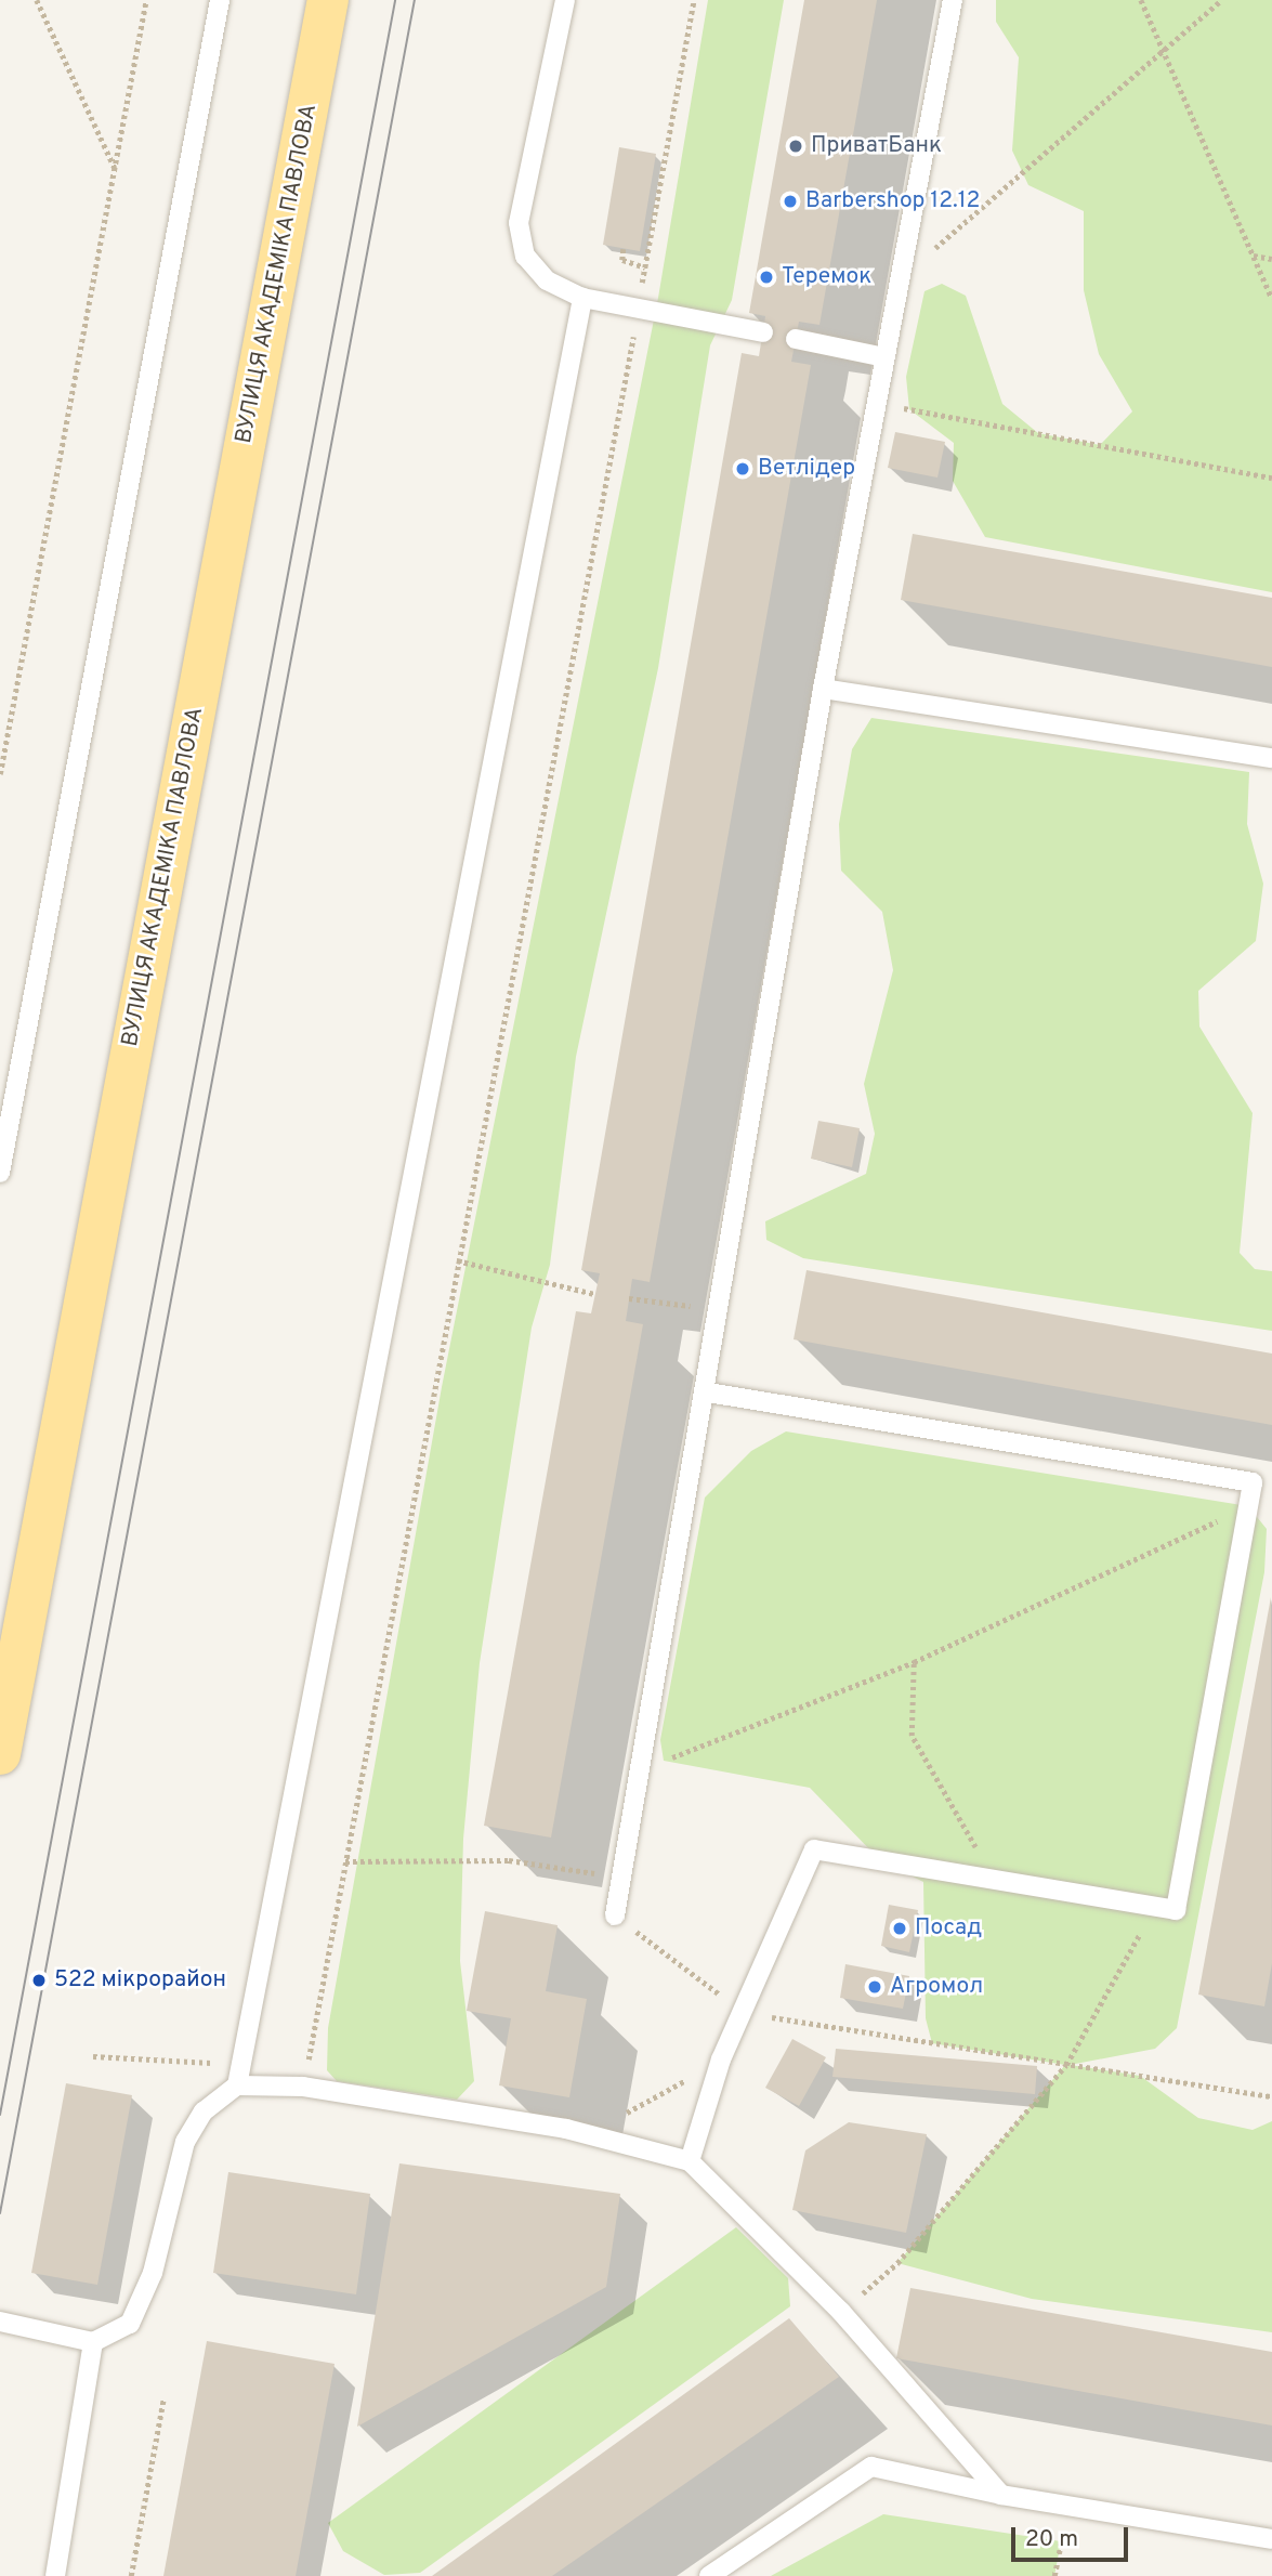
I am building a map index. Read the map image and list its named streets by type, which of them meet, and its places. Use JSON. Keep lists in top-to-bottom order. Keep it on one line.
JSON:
{"streets":{"main road":["ВУЛИЦЯ АКАДЕМІКА ПАВЛОВА"]},"places":["ПриватБанк","Barbershop 12.12","Теремок","Ветлідер","Посад","522 мікрорайон","Агромол"],"scale_bar":"20 m"}
